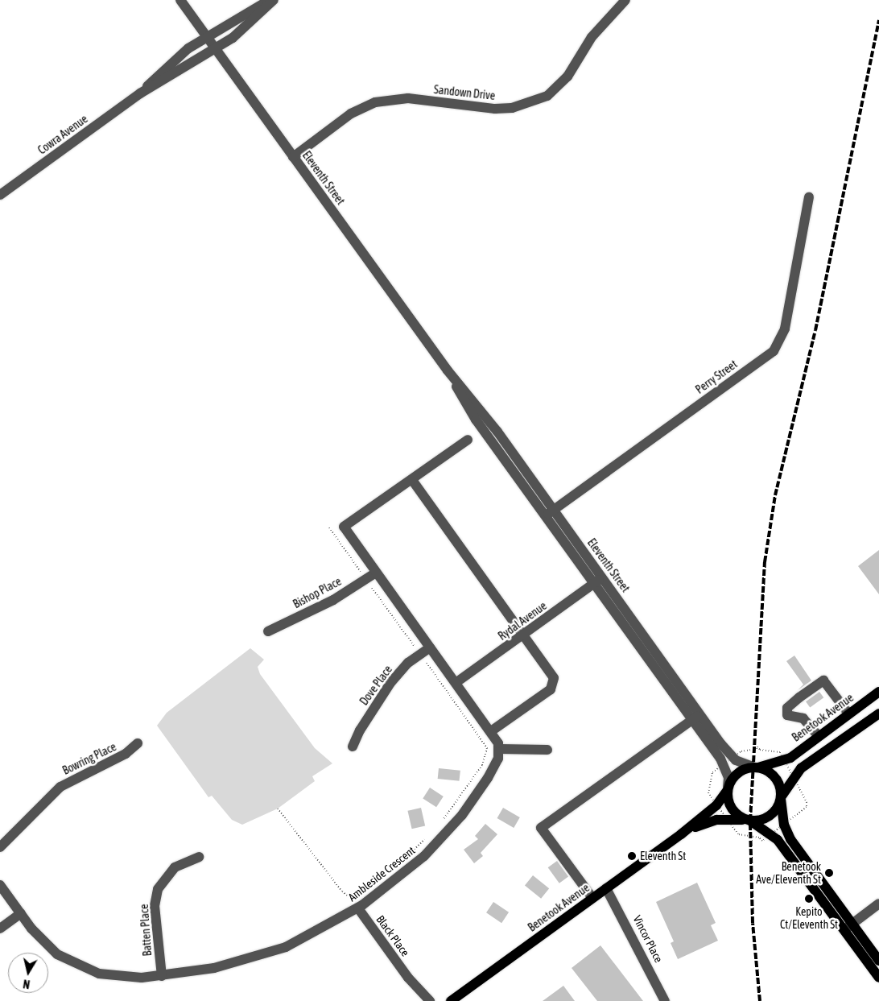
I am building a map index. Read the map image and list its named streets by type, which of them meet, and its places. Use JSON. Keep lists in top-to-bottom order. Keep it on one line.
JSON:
{"streets":{"main road":["Benetook Avenue"],"street":["Sandown Drive","Cowra Avenue","Eleventh Street","Perry Street","Bishop Place","Rydal Avenue","Dove Place","Bowring Place","Ambleside Crescent","Batten Place","Black Place","Vincor Place"]},"crossings":[["Sandown Drive","Eleventh Street"],["Cowra Avenue","Eleventh Street"],["Eleventh Street","Perry Street"],["Eleventh Street","Rydal Avenue"],["Eleventh Street","Benetook Avenue"],["Benetook Avenue","Vincor Place"],["Ambleside Crescent","Batten Place"],["Ambleside Crescent","Black Place"]],"places":["Eleventh St","Benetook Ave/Eleventh St","Kepito Ct/Eleventh St"],"north":"bottom"}
